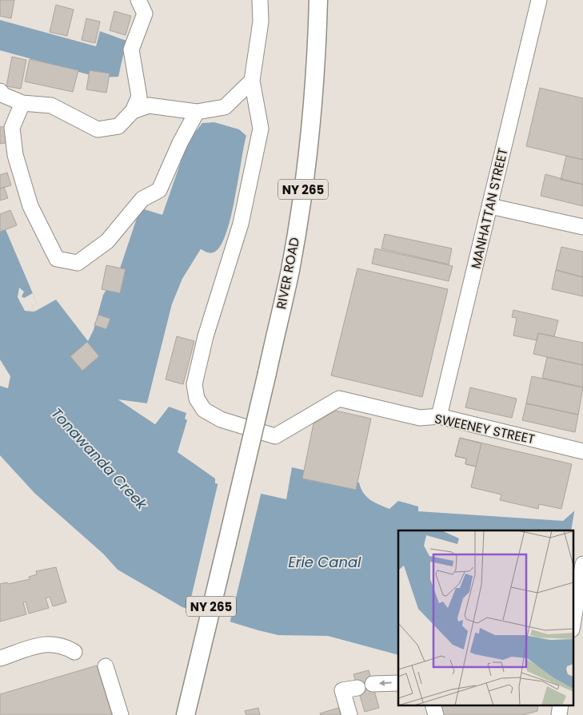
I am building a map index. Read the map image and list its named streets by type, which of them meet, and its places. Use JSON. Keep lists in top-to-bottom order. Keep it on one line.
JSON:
{"streets":{"main road":["NY 265","RIVER ROAD"],"street":["MANHATTAN STREET","SWEENEY STREET"]},"crossings":[["MANHATTAN STREET","SWEENEY STREET"]],"water":["Tonawanda Creek","Erie Canal"]}
